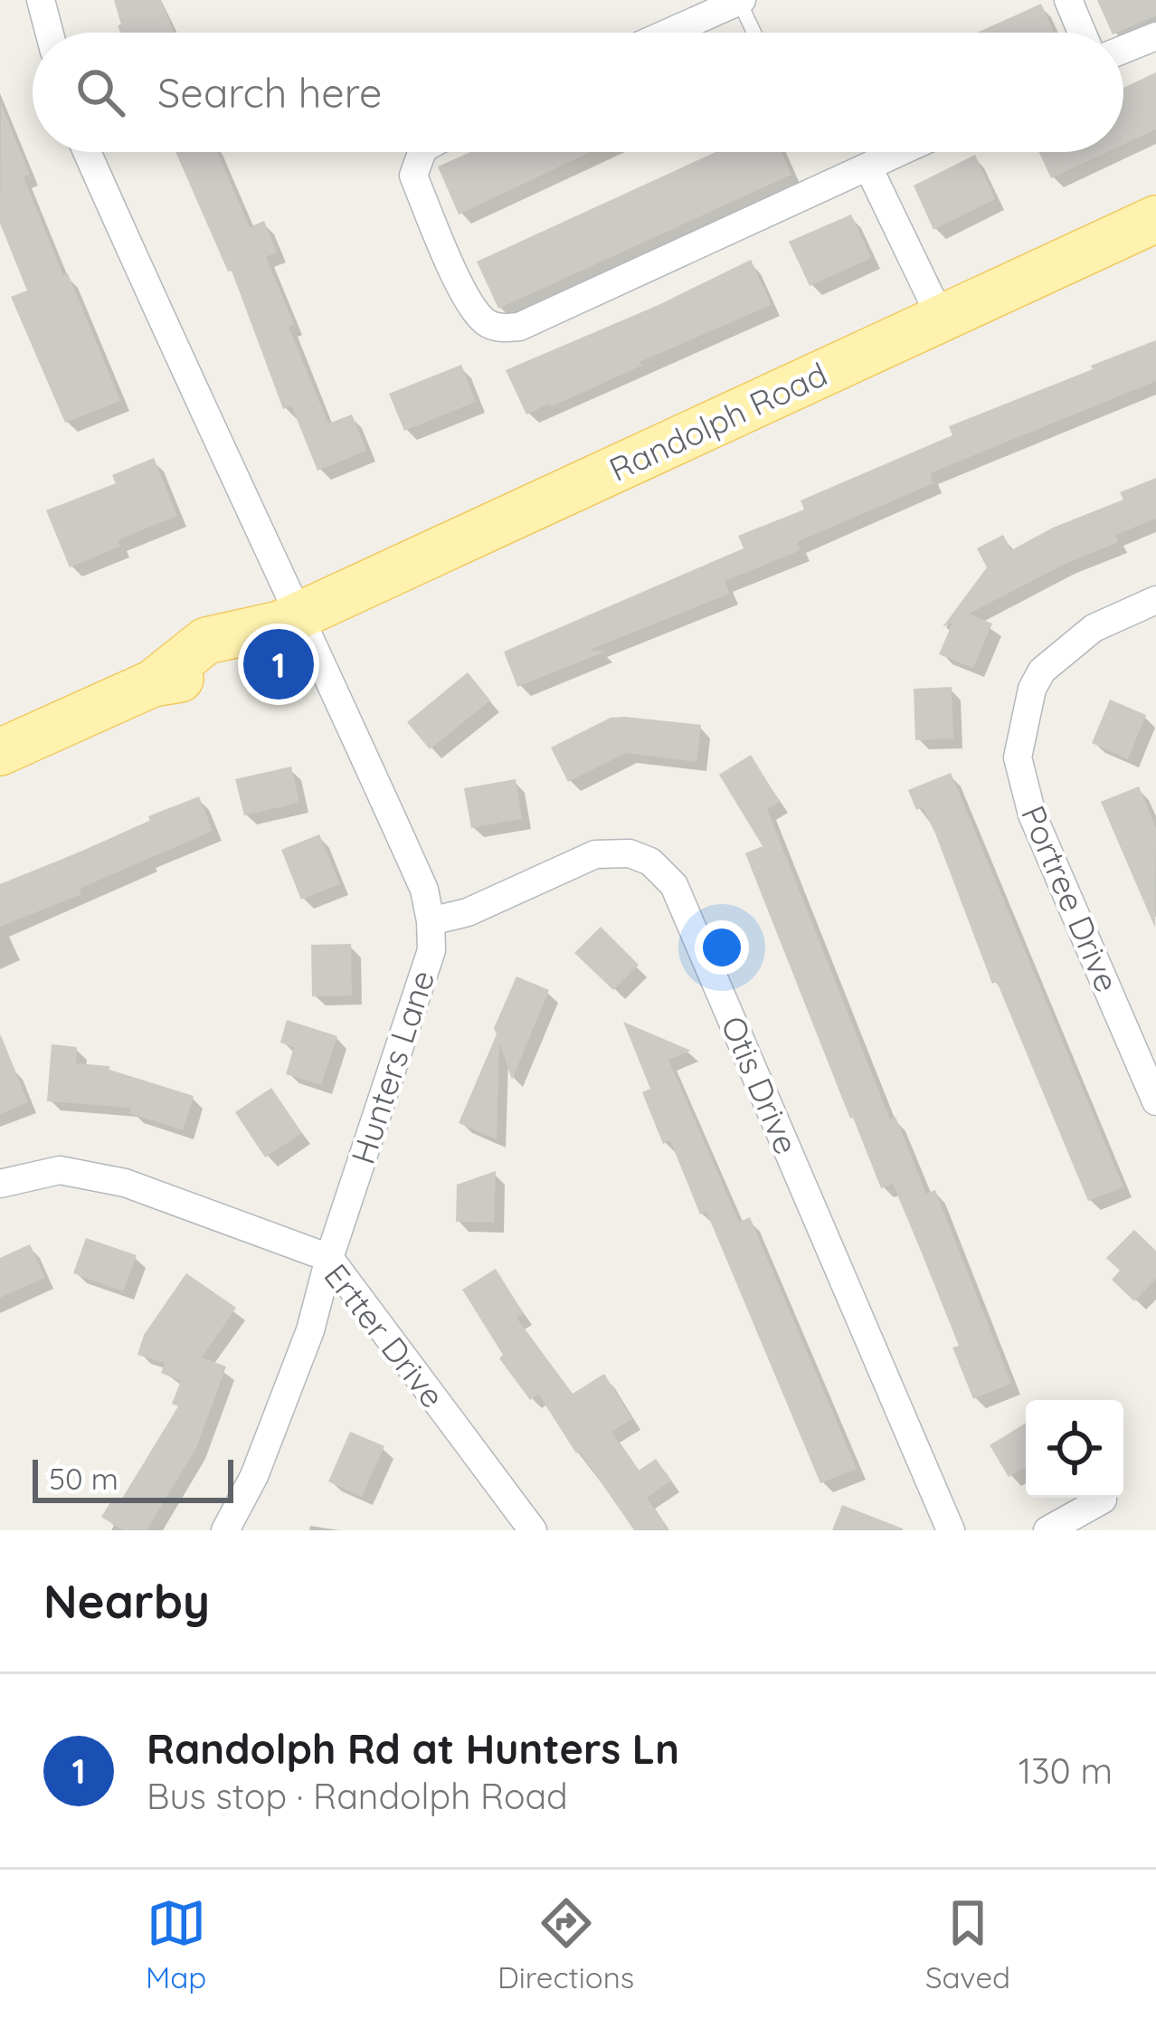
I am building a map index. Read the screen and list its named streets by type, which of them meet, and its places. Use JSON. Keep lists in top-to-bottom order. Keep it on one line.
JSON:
{"streets":{"main road":["Randolph Road"],"street":["Portree Drive","Hunters Lane","Otis Drive","Ertter Drive"]},"crossings":[["Randolph Road","Hunters Lane"],["Hunters Lane","Otis Drive"],["Hunters Lane","Ertter Drive"]],"scale_bar":"50 m","page":{"search":"Search here","pins":"1","scale":"50 m","heading":"Nearby","list":[{"mark":"1","name":"Randolph Rd at Hunters Ln","note":"Bus stop · Randolph Road","value":"130 m"}],"nav":["Map","Directions","Saved"]}}
